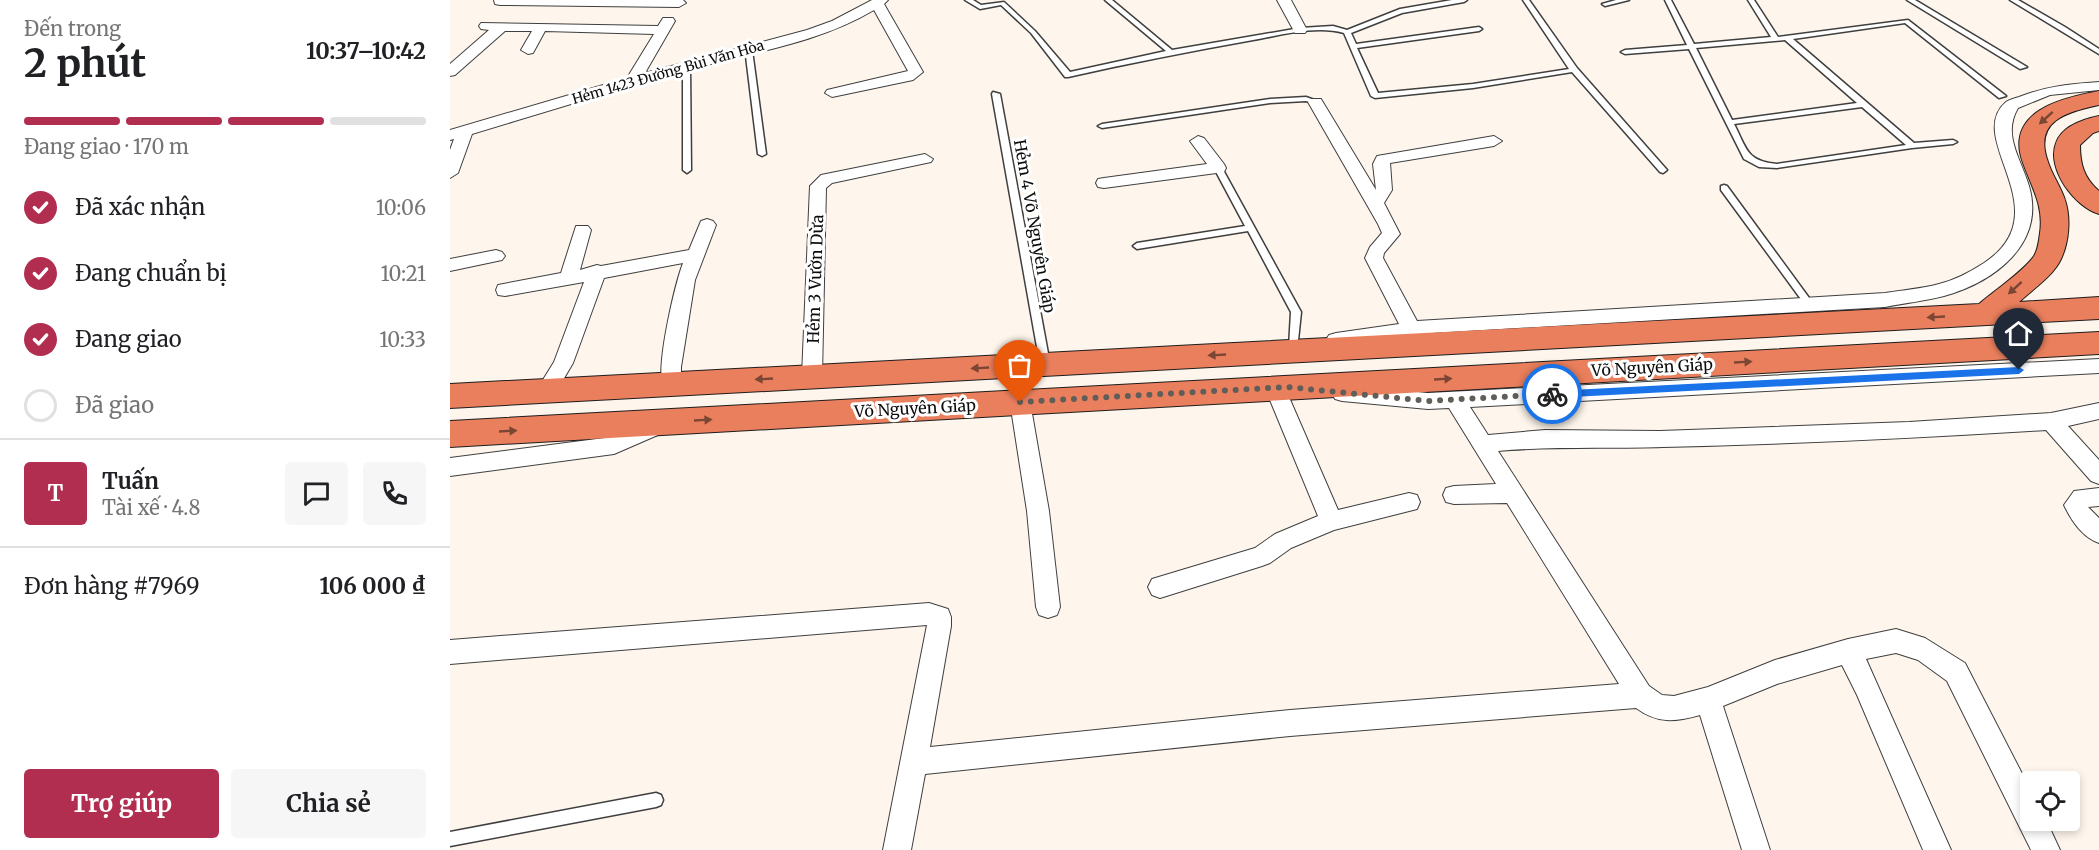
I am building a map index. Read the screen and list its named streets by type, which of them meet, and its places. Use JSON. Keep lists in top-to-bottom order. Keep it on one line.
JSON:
{"streets":{"highway":["Võ Nguyên Giáp"],"street":["Hẻm 1423 Đường Bùi Văn Hòa","Hẻm 3 Vườn Dừa"],"lane":["Hẻm 4 Võ Nguyên Giáp"]},"page":{"heading":["2 phút","Đến trong","10:37–10:42"],"panel":["Tuấn","Tài xế · 4.8","Đơn hàng #7969","106 000 ₫"],"bar":"Đang giao · 170 m","list":[["Đã xác nhận","10:06"],["Đang chuẩn bị","10:21"],["Đang giao","10:33"],"Đã giao"],"round":"T","buttons":["Trợ giúp","Chia sẻ"]}}
